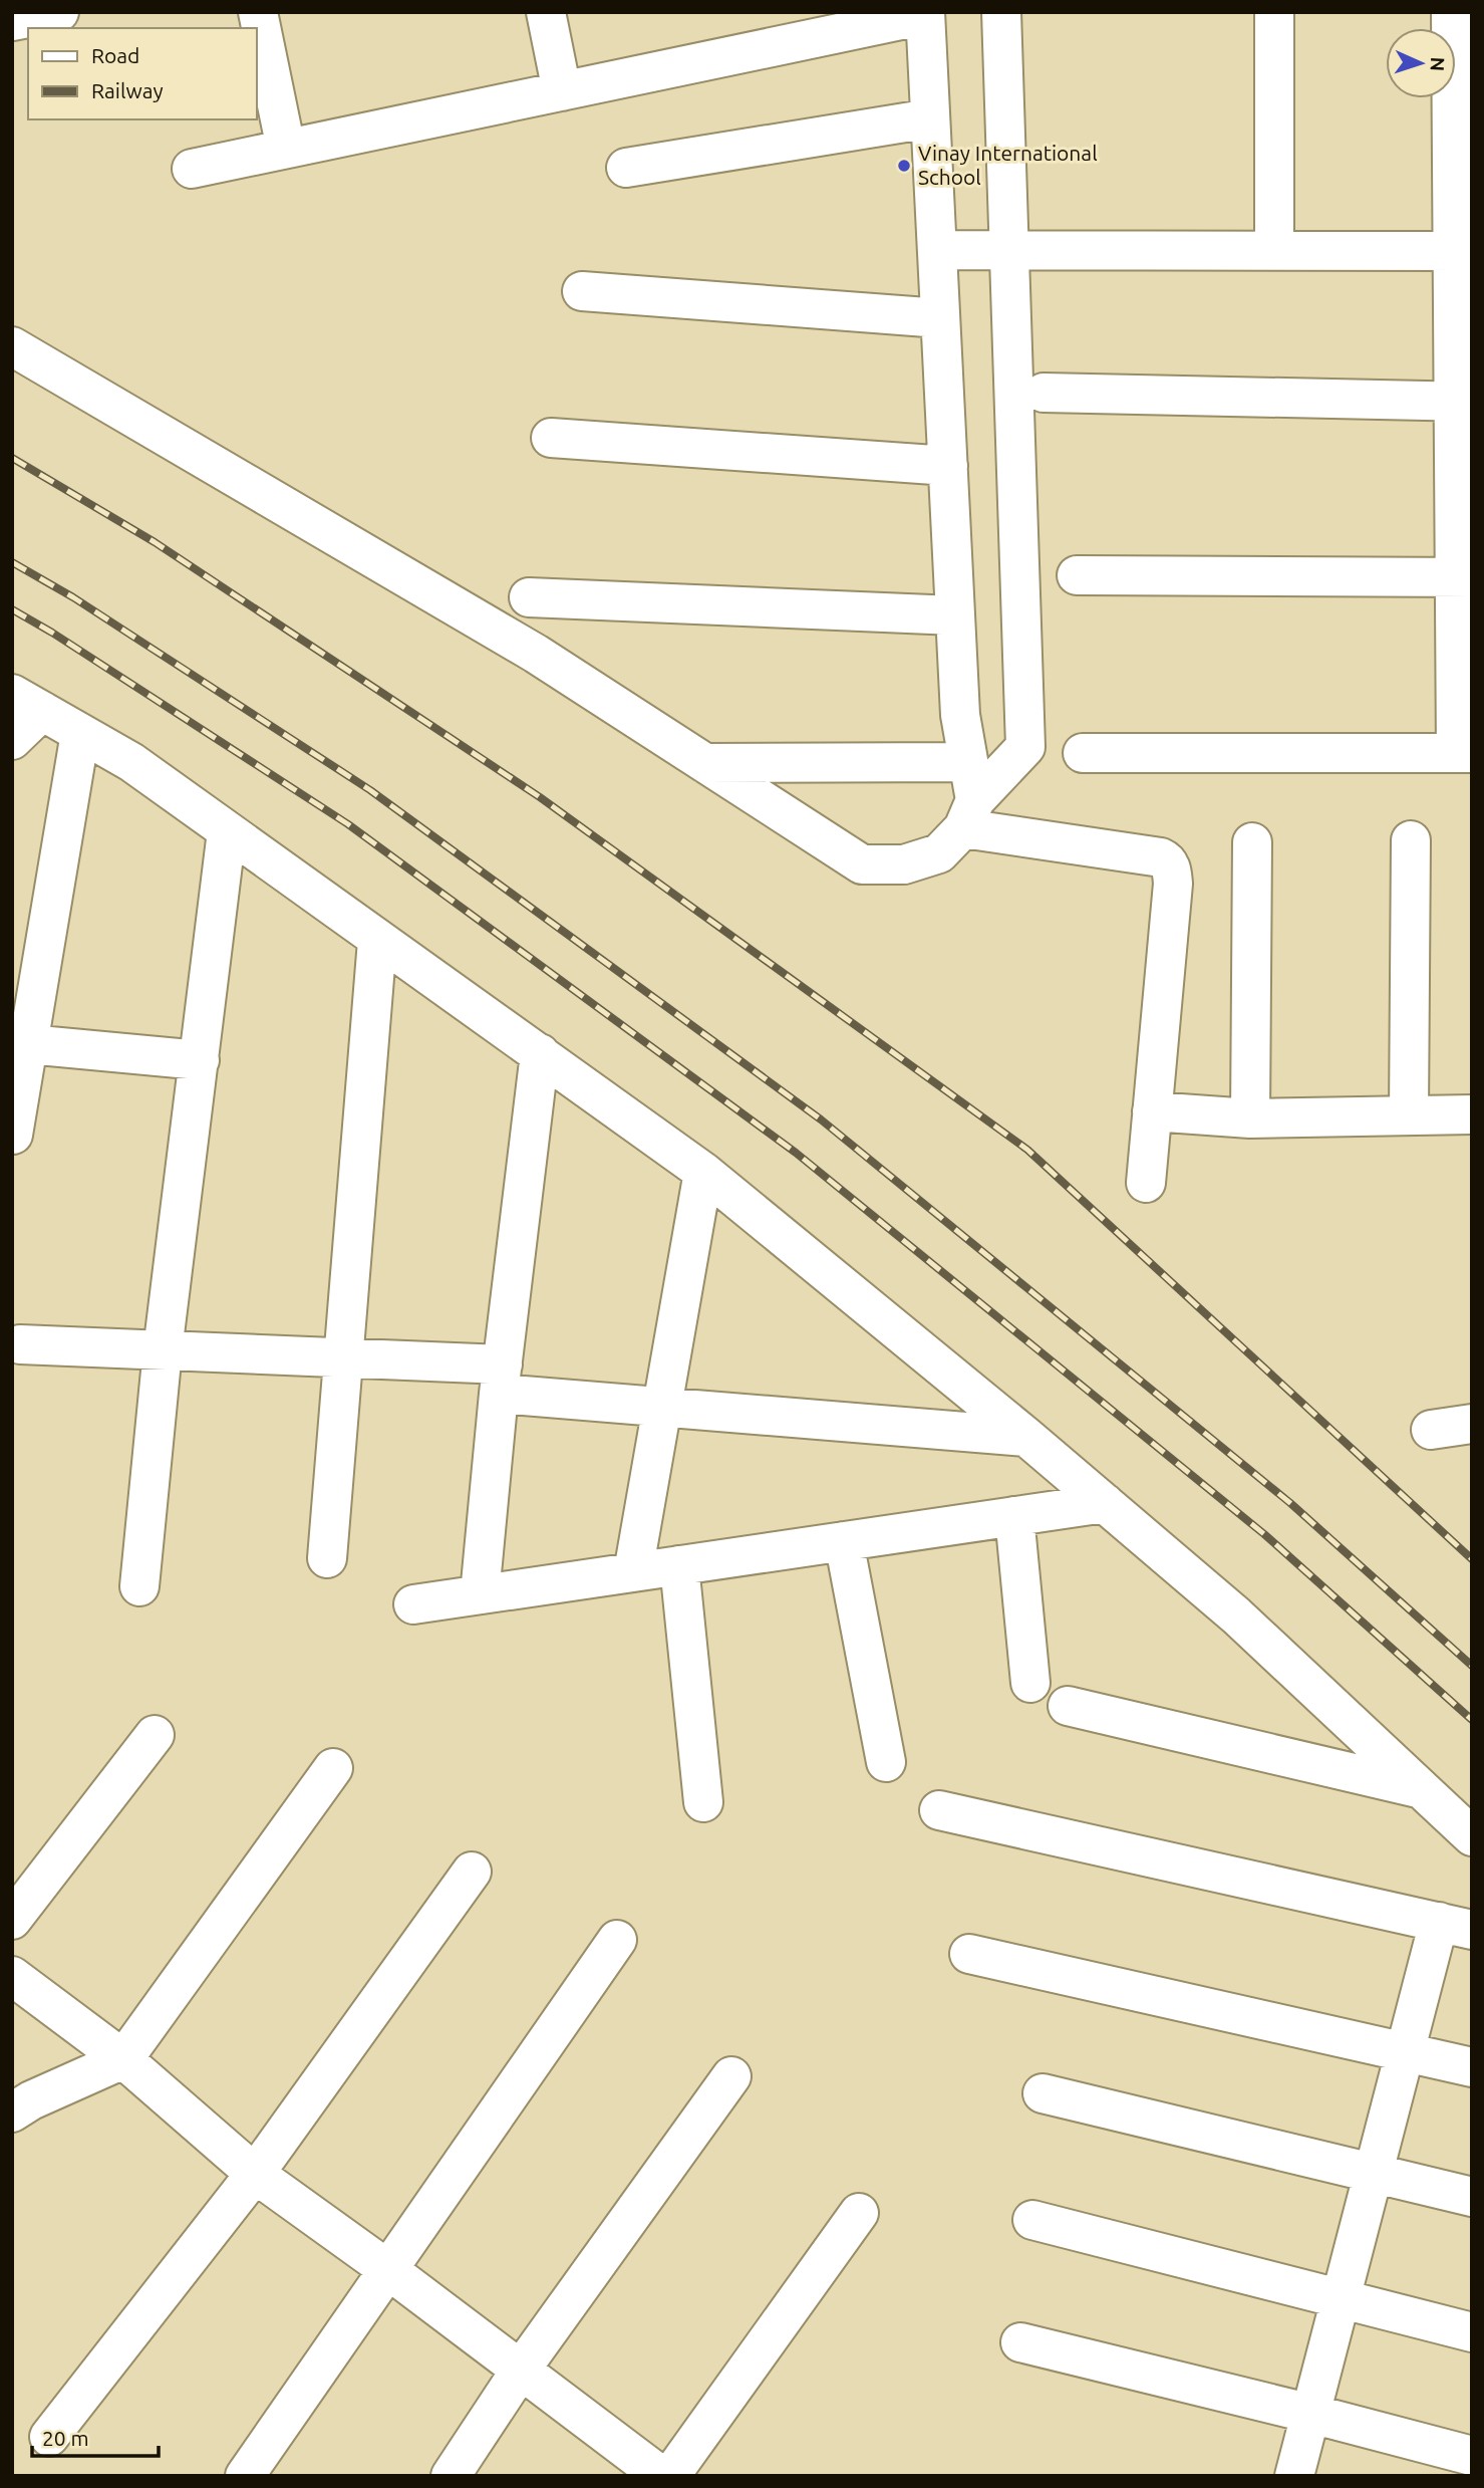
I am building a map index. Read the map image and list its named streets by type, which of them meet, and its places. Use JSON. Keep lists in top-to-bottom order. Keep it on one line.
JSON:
{"places":["Vinay International School"],"legend":["Road","Railway"],"scale_bar":"20 m","north":"right"}
